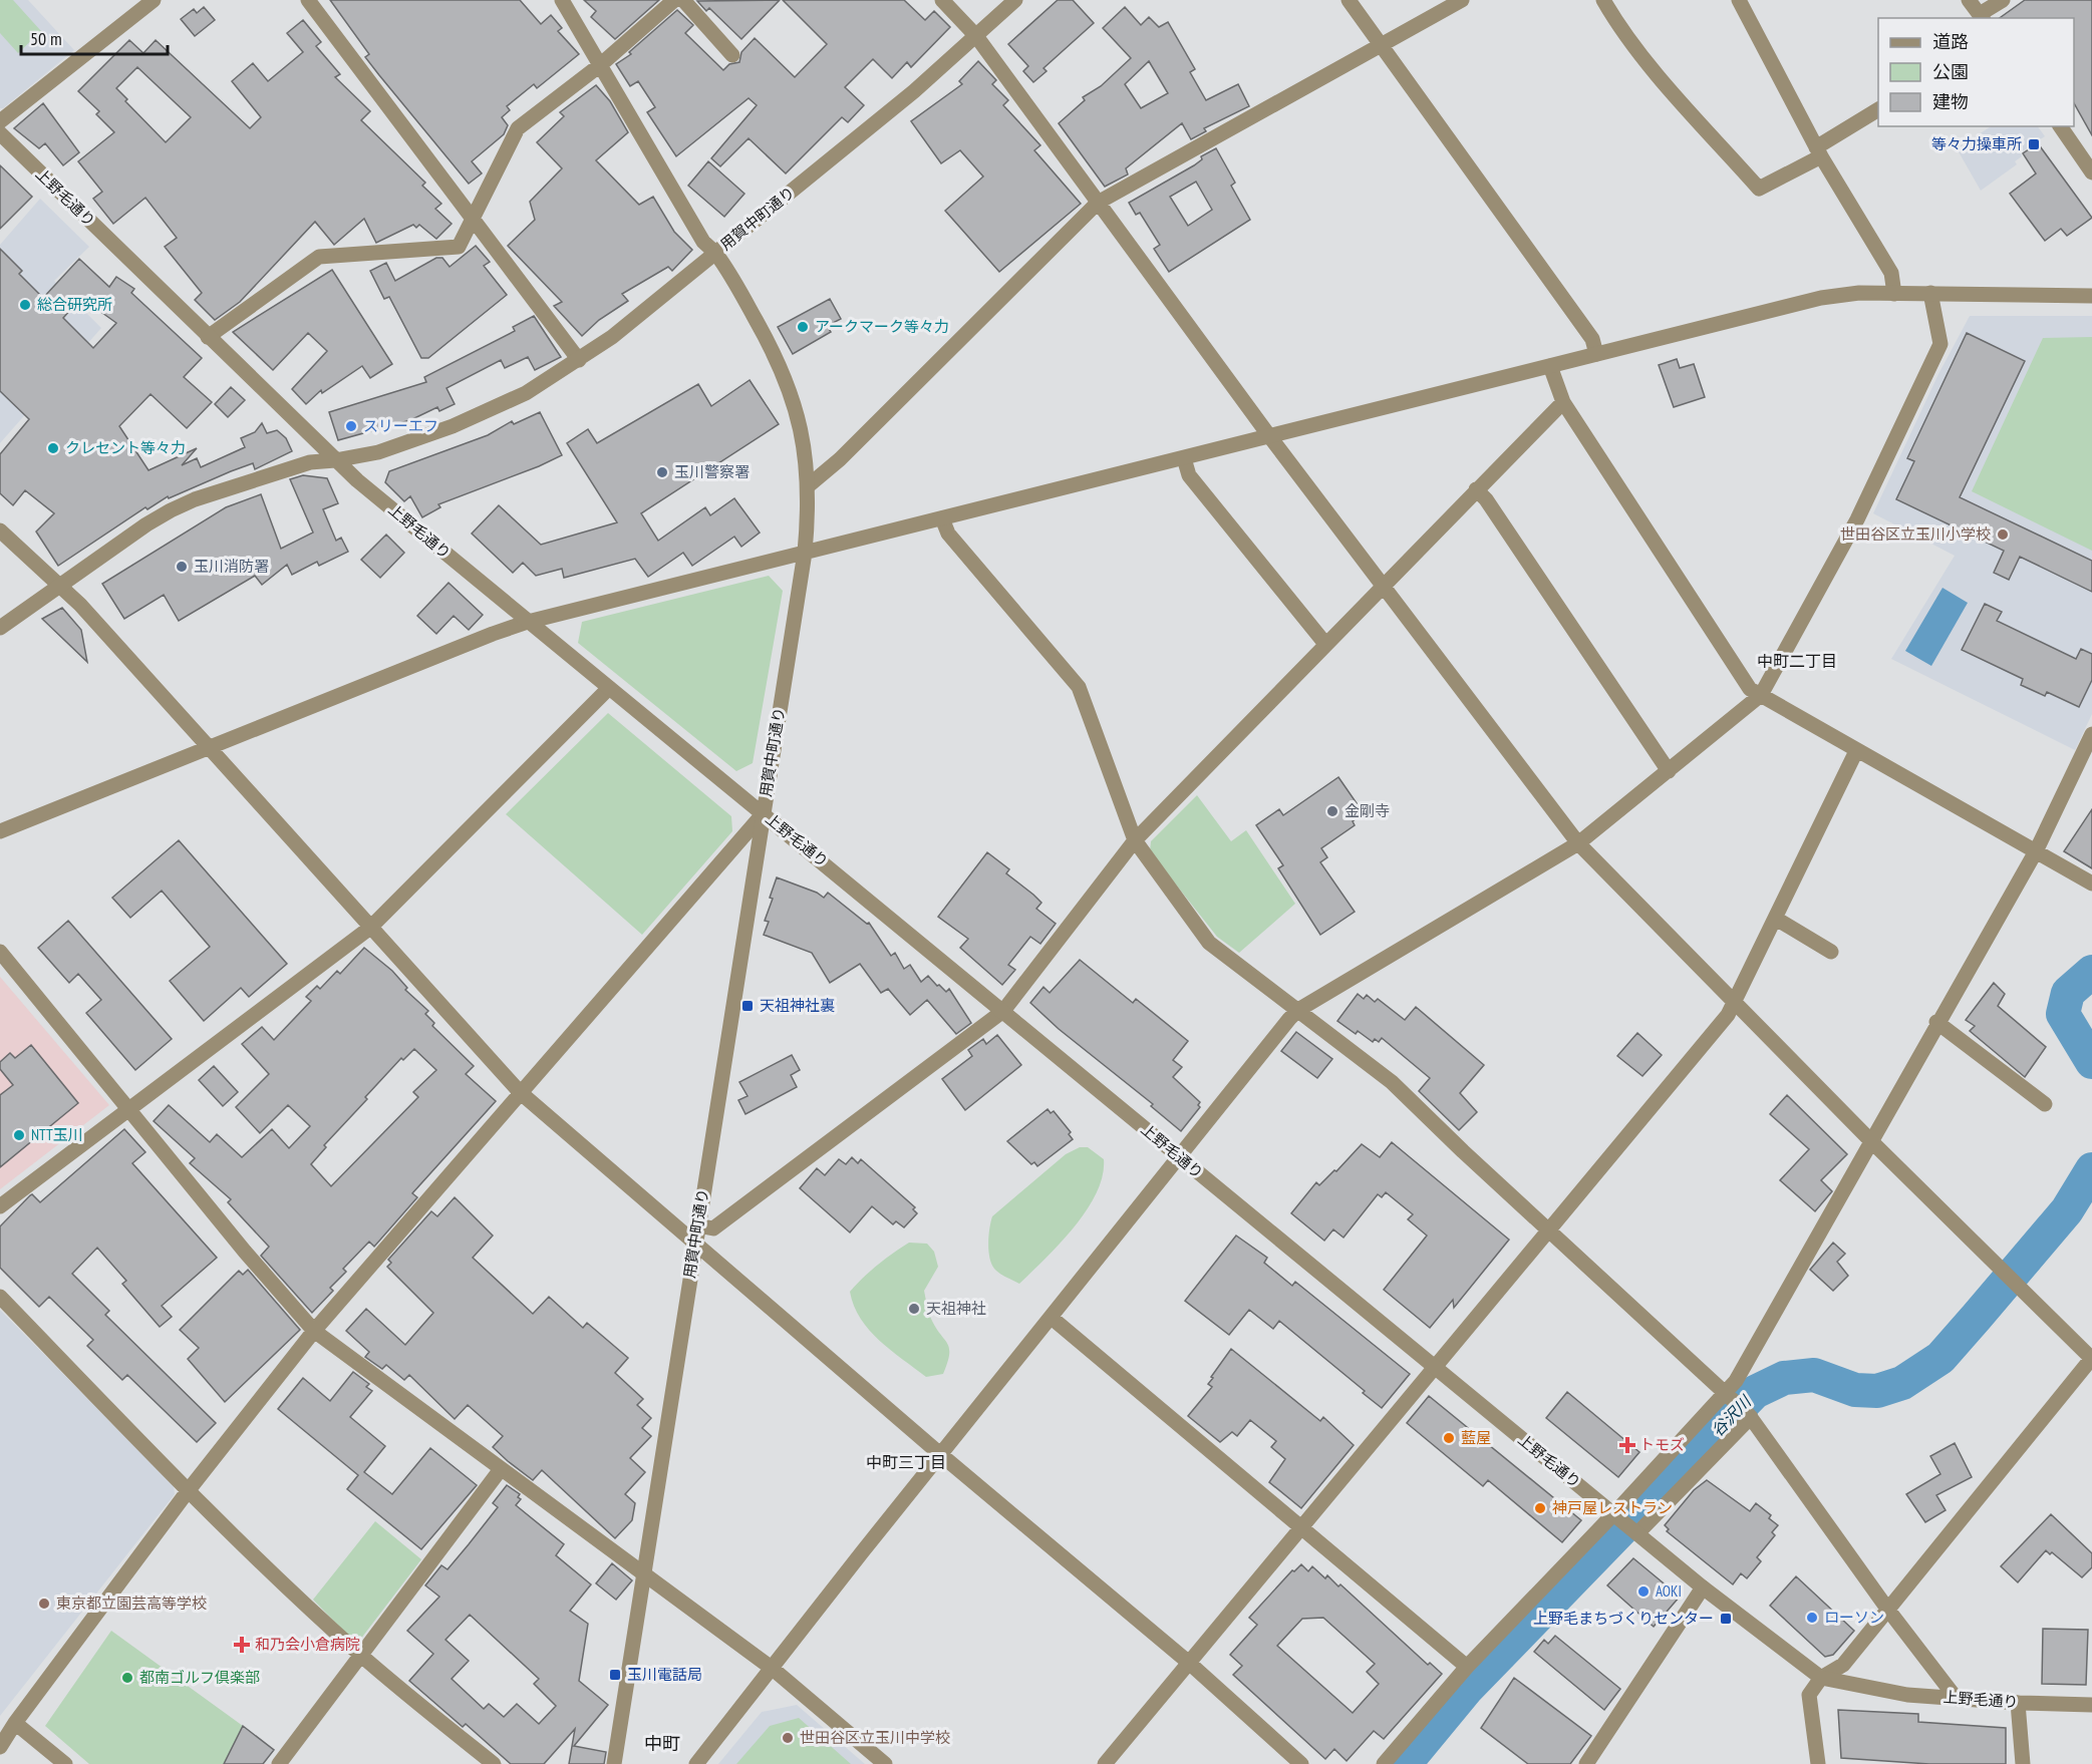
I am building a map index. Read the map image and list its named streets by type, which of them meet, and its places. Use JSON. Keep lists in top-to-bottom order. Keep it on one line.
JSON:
{"streets":{"street":["上野毛通り","用賀中町通り"]},"crossings":[["上野毛通り","用賀中町通り"]],"districts":["中町二丁目","中町三丁目","中町"],"water":["谷沢川"],"places":{"transit":["等々力操車所","天祖神社裏","上野毛まちづくりセンター","玉川電話局"],"other":["総合研究所","アークマーク等々力","スリーエフ","クレセント等々力","玉川警察署","世田谷区立玉川小学校","玉川消防署","金剛寺","NTT玉川","天祖神社","藍屋","神戸屋レストラン","AOKI","東京都立園芸高等学校","ローソン","都南ゴルフ倶楽部","世田谷区立玉川中学校"],"health":["トモズ","和乃会小倉病院"]},"legend":["道路","公園","建物"],"scale_bar":"50 m"}
